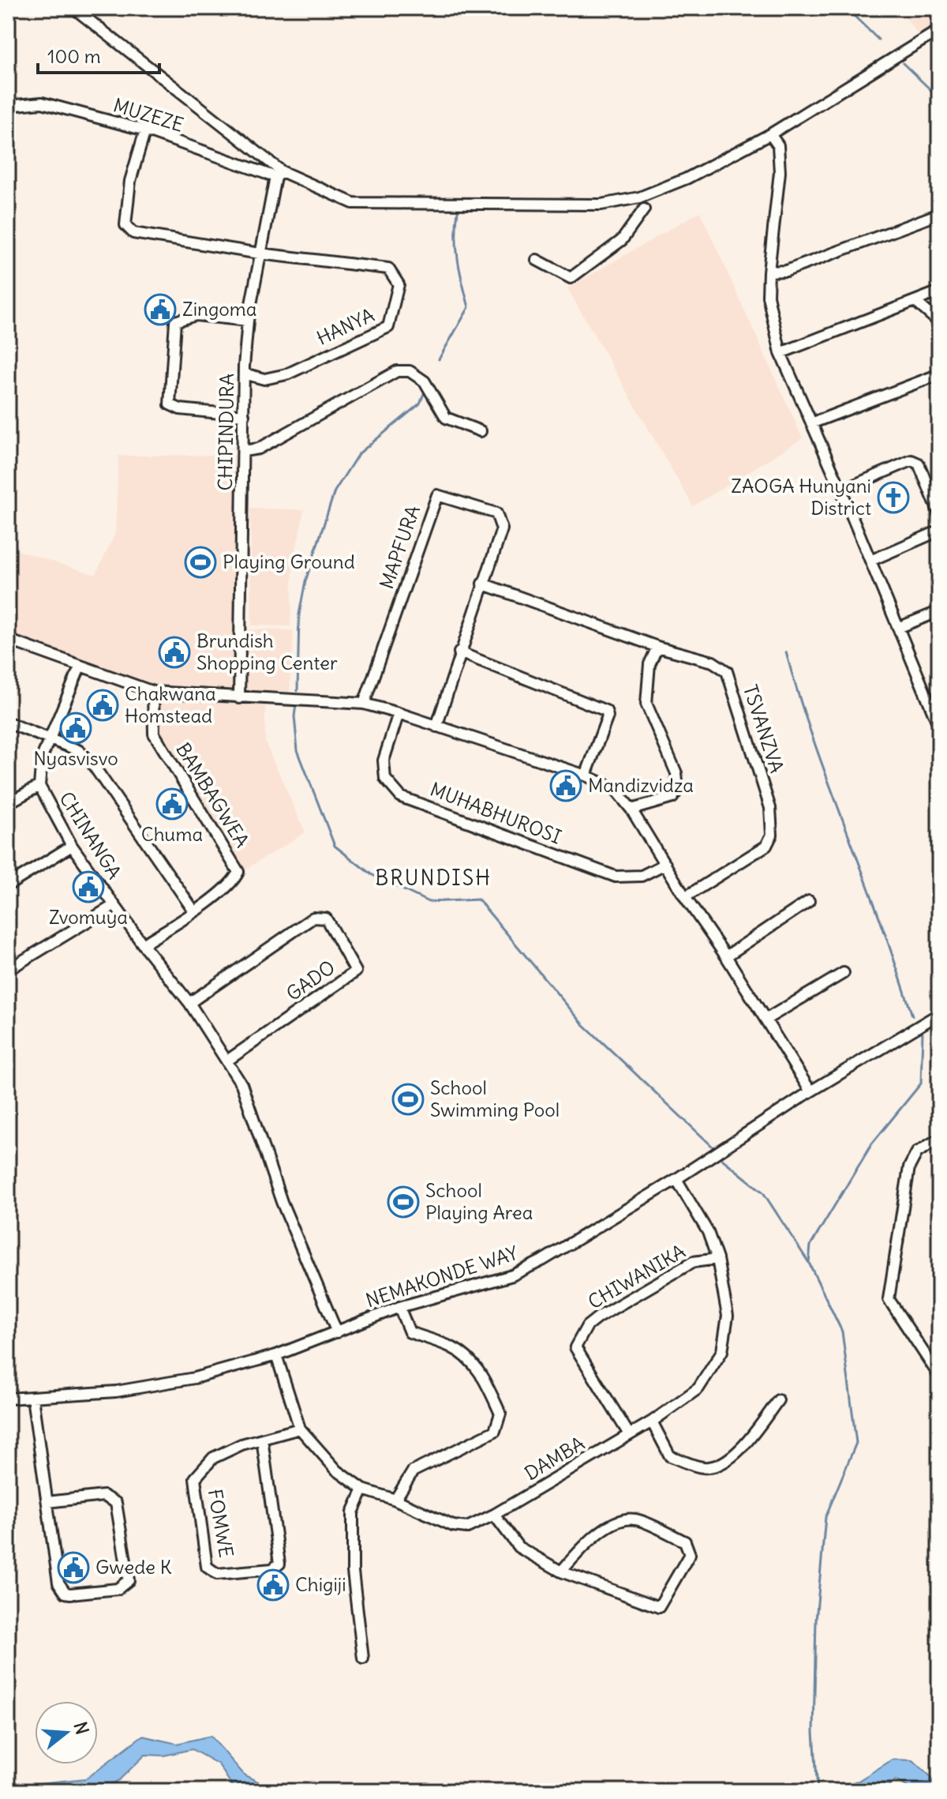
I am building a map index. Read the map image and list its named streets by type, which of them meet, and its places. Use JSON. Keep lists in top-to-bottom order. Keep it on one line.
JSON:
{"streets":{"street":["MUZEZE","HANYA","CHIPINDURA","MAPFURA","TSVANZVA","BAMBAGWEA","MUHABHUROSI","CHINANGA","GADO","NEMAKONDE WAY","CHIWANIKA","DAMBA","FOMWE"]},"crossings":[["MUZEZE","CHIPINDURA"],["HANYA","CHIPINDURA"],["MAPFURA","TSVANZVA"],["BAMBAGWEA","CHINANGA"],["CHINANGA","GADO"],["CHINANGA","NEMAKONDE WAY"],["NEMAKONDE WAY","DAMBA"],["CHIWANIKA","DAMBA"],["DAMBA","FOMWE"]],"districts":["BRUNDISH"],"places":{"public building":["Zingoma","Brundish Shopping Center","Chakwana Homstead","Nyasvisvo","Mandizvidza","Chuma","Zvomuya","Gwede K","Chigiji"],"church":["ZAOGA Hunyani District"],"sports":["Playing Ground","School Swimming Pool","School Playing Area"]},"scale_bar":"100 m","north":"right"}
